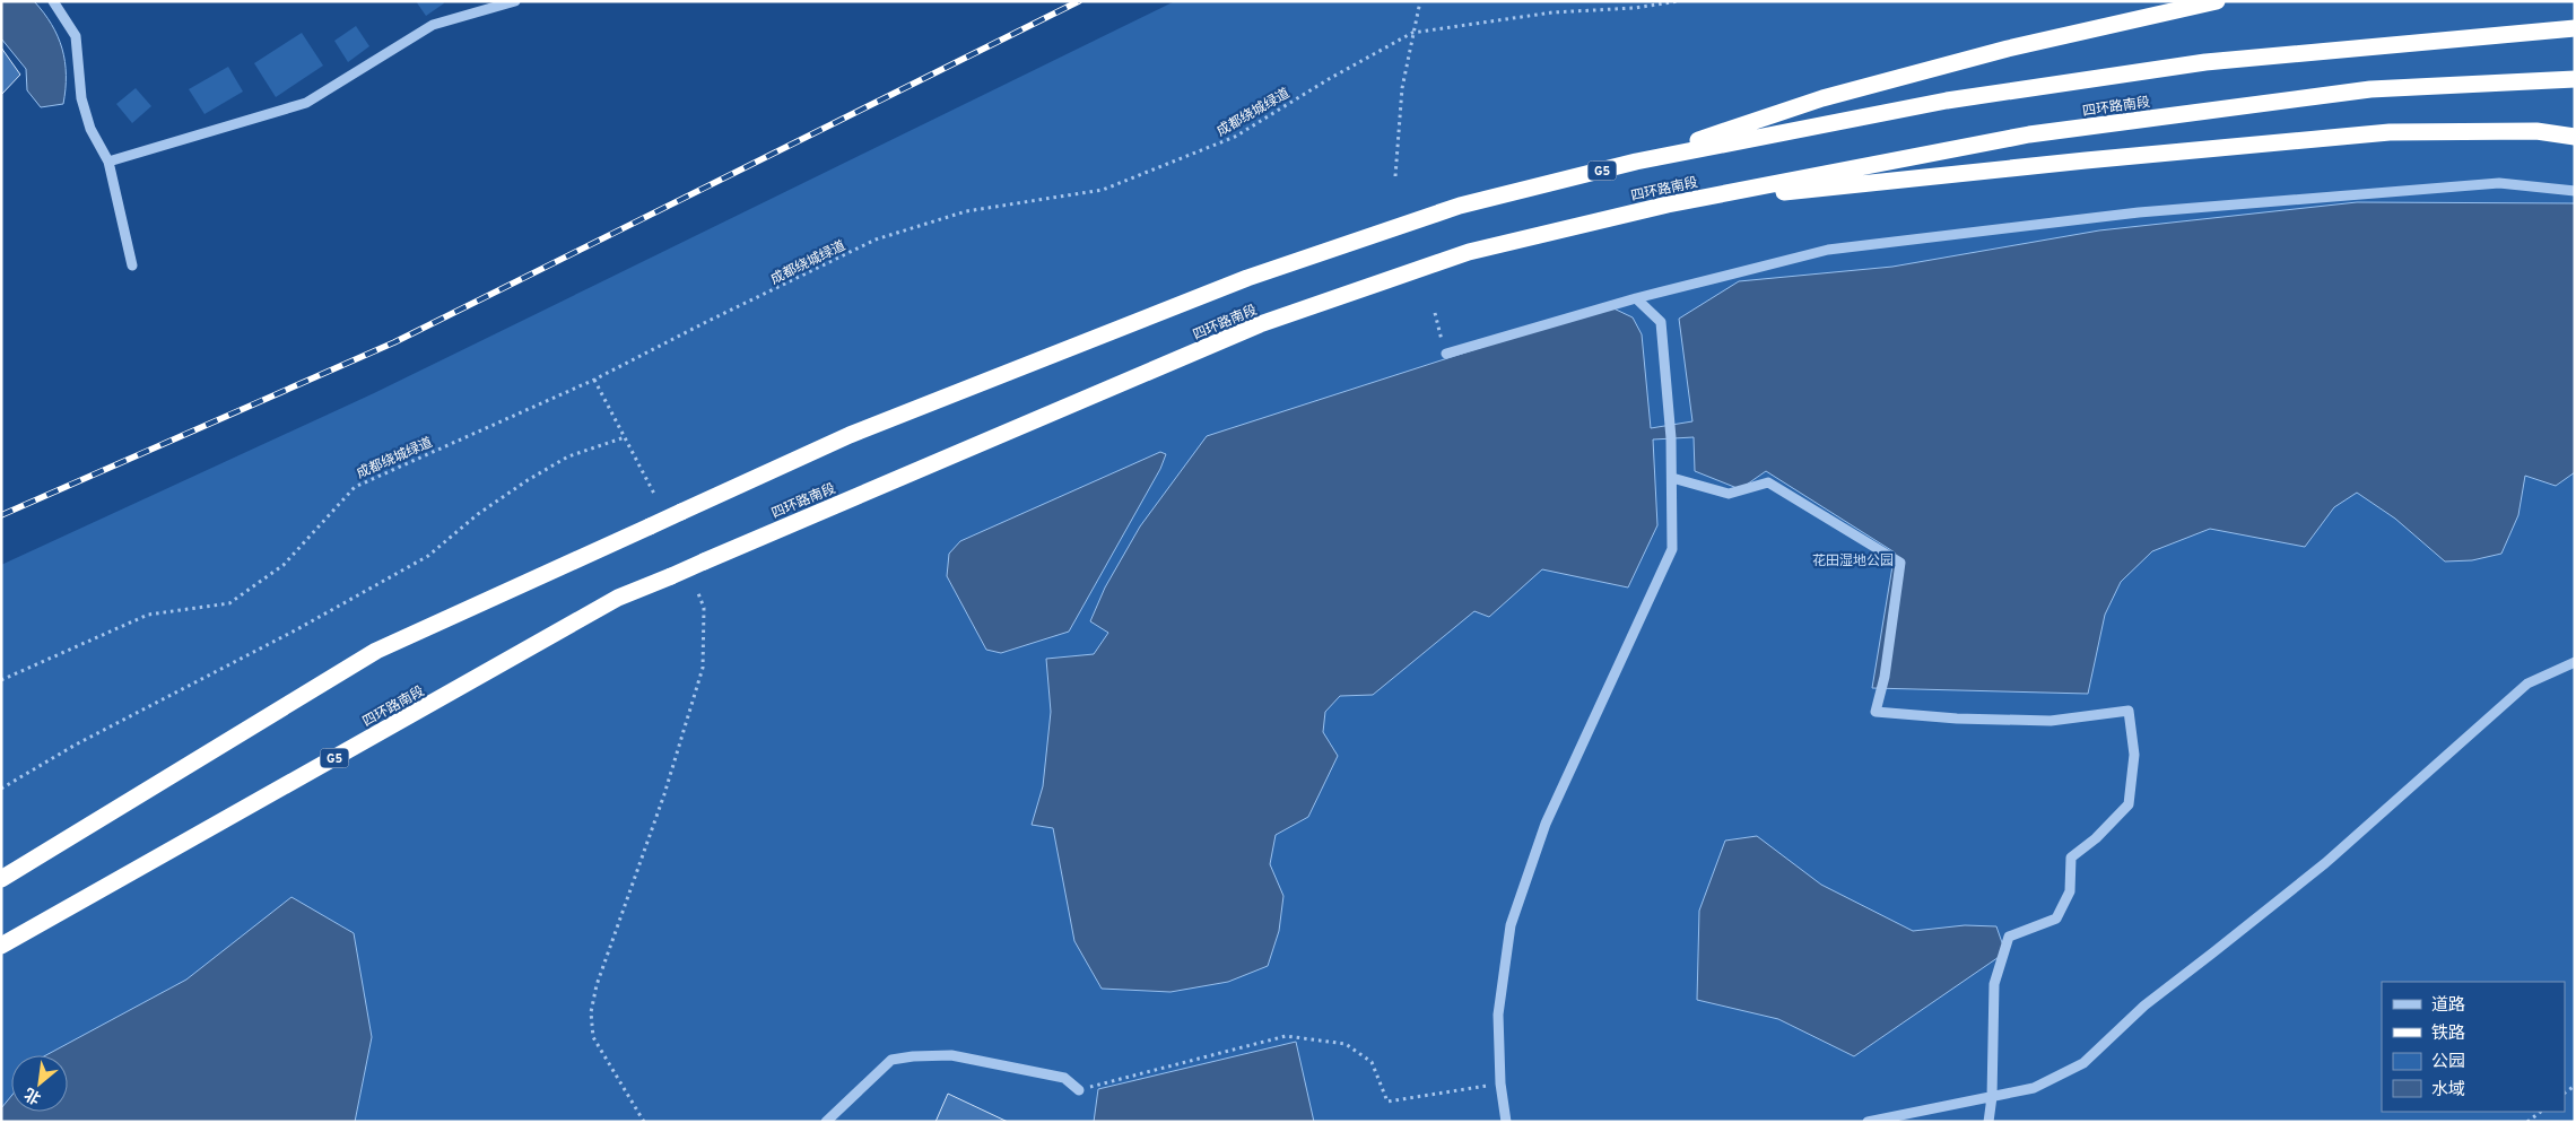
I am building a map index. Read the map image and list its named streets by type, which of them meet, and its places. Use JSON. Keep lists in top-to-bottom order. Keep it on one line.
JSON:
{"streets":{"highway":["四环路南段","G5"],"path":["成都绕城绿道"]},"parks":["花田湿地公园"],"legend":["道路","铁路","公园","水域"],"north":"bottom left"}
